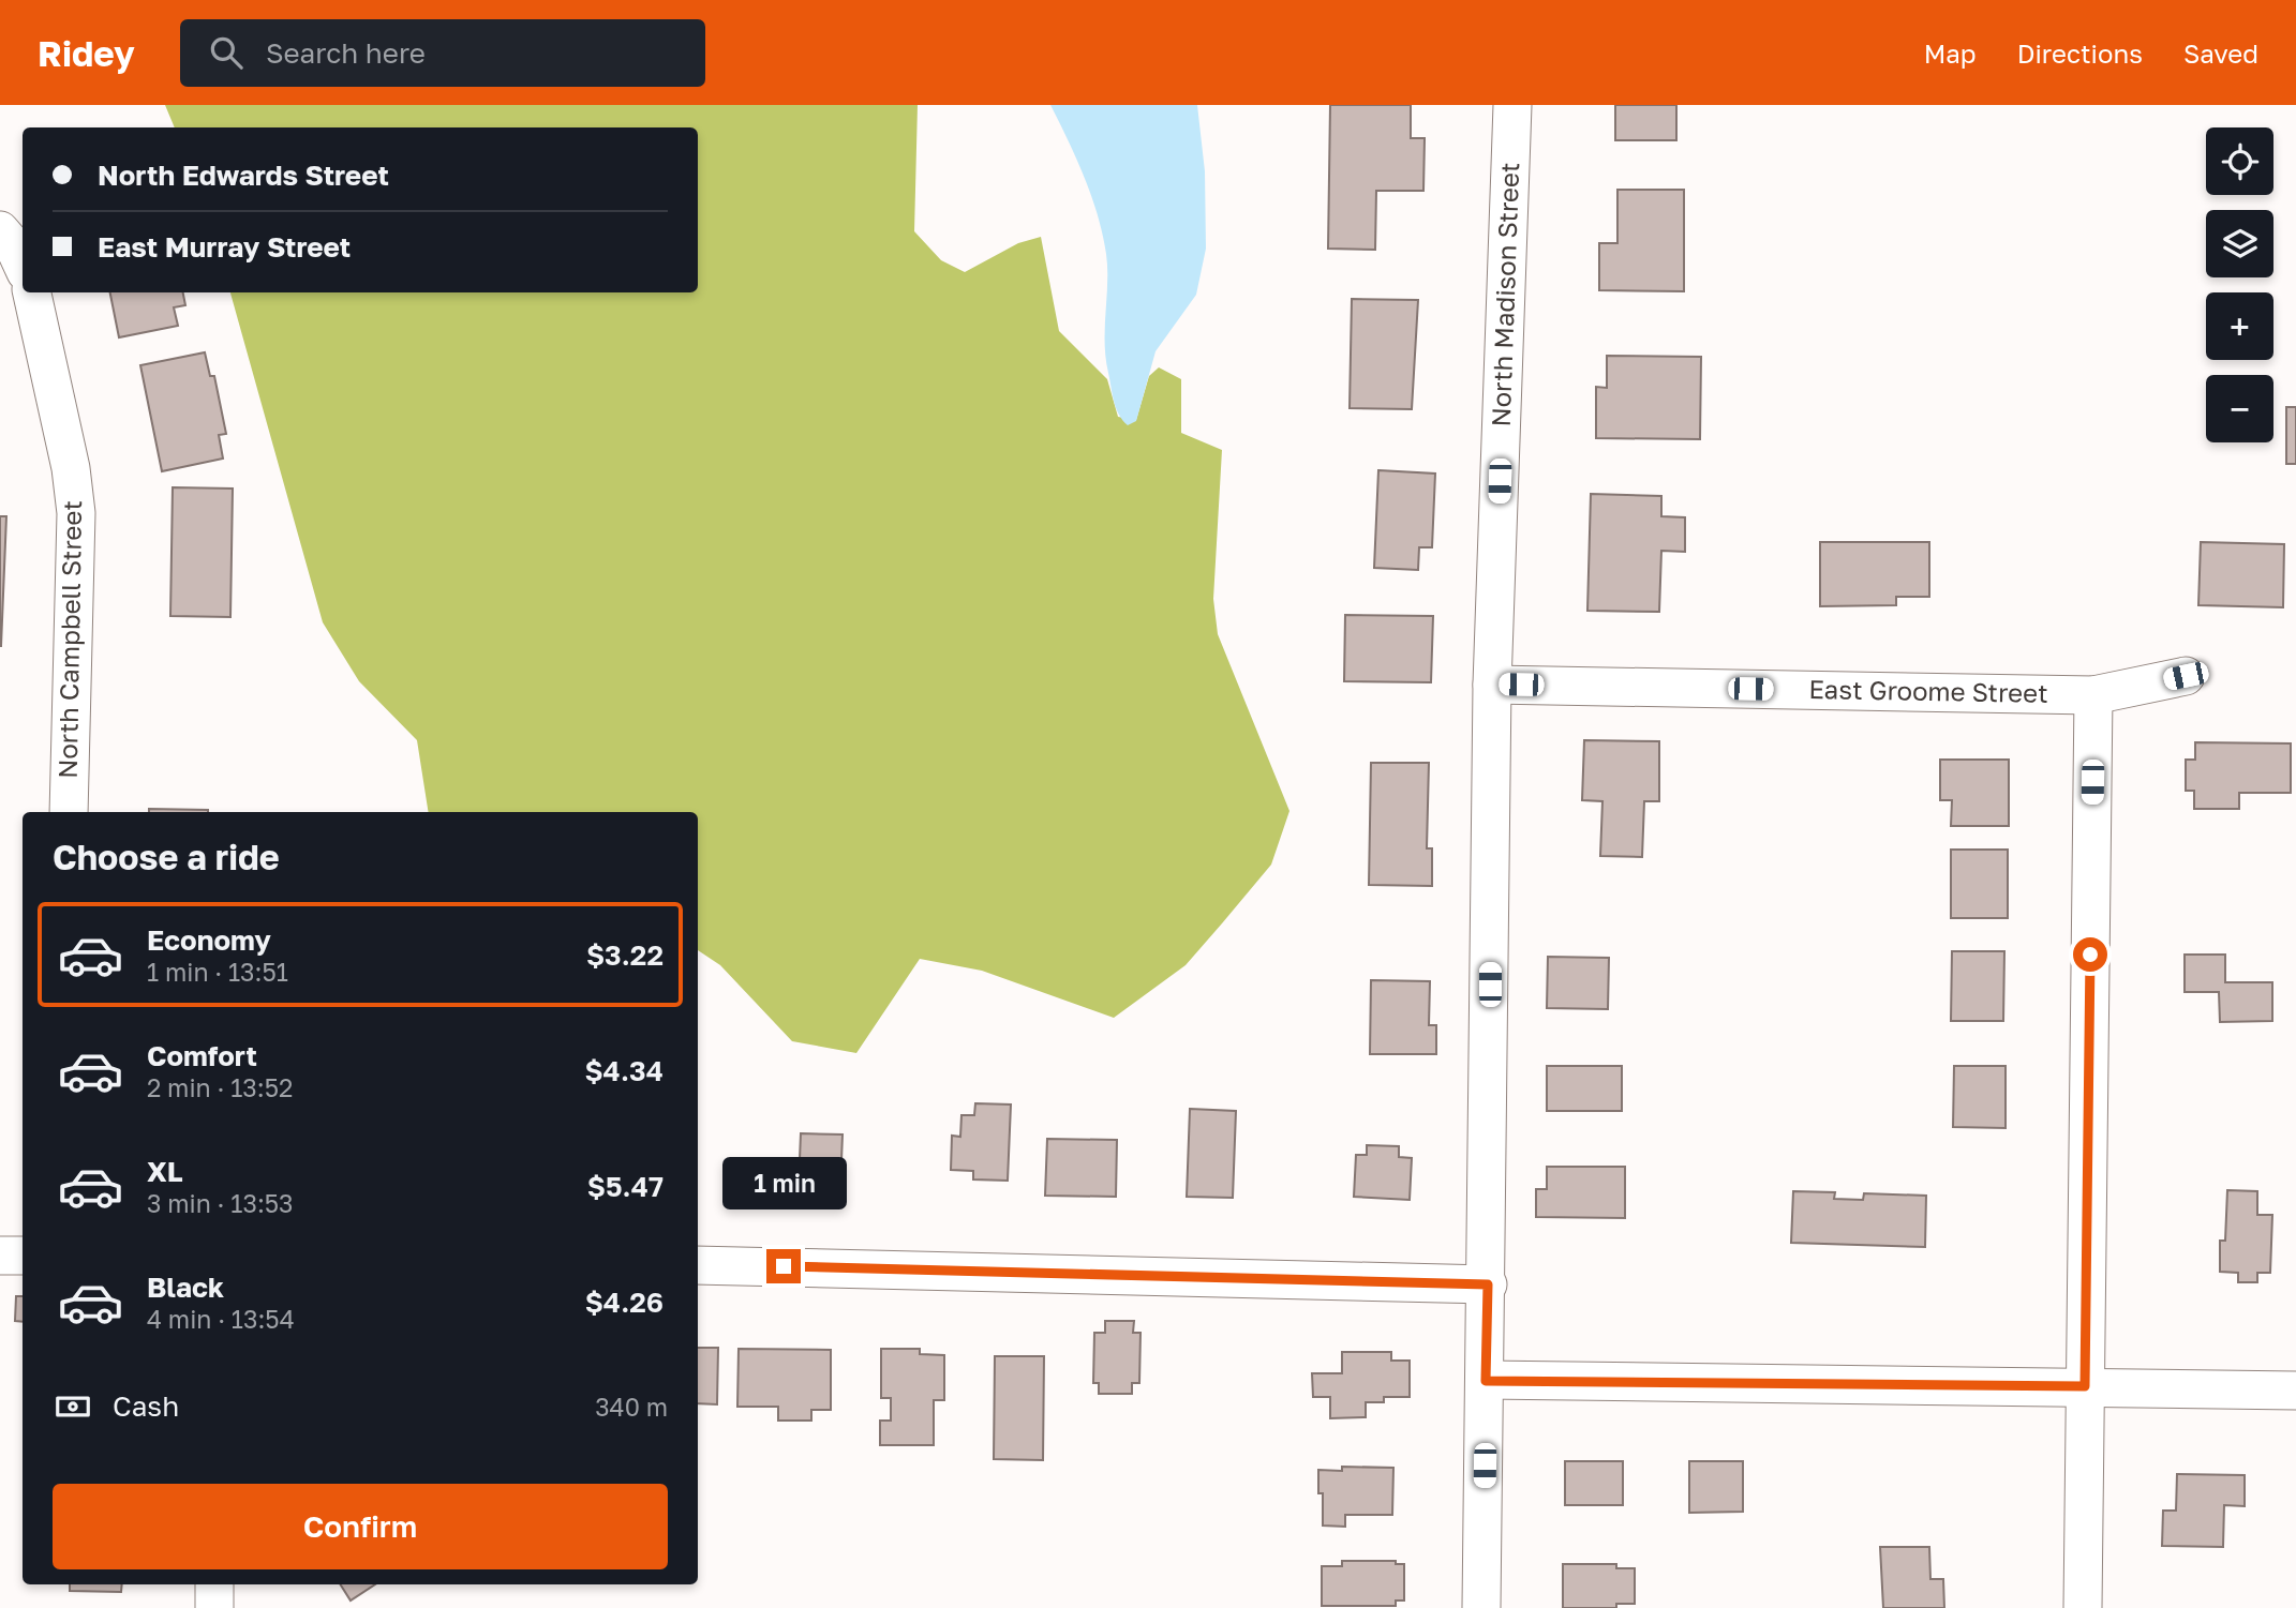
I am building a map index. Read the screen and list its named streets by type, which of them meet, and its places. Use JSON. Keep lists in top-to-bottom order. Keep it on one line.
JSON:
{"streets":{"street":["North Madison Street","North Campbell Street","East Groome Street"]},"crossings":[["North Madison Street","East Groome Street"]],"page":{"header":"Ridey","search":"Search here","nav":["Map","Directions","Saved"],"map_buttons":["+","−"],"banner":["North Edwards Street","East Murray Street"],"heading":"Choose a ride","list":[{"name":"Economy","note":"1 min · 13:51","value":"$3.22"},{"name":"Comfort","note":"2 min · 13:52","value":"$4.34"},{"name":"XL","note":"3 min · 13:53","value":"$5.47"},{"name":"Black","note":"4 min · 13:54","value":"$4.26"}],"bubble":"1 min","pay":["Cash","340 m"],"buttons":"Confirm"}}
